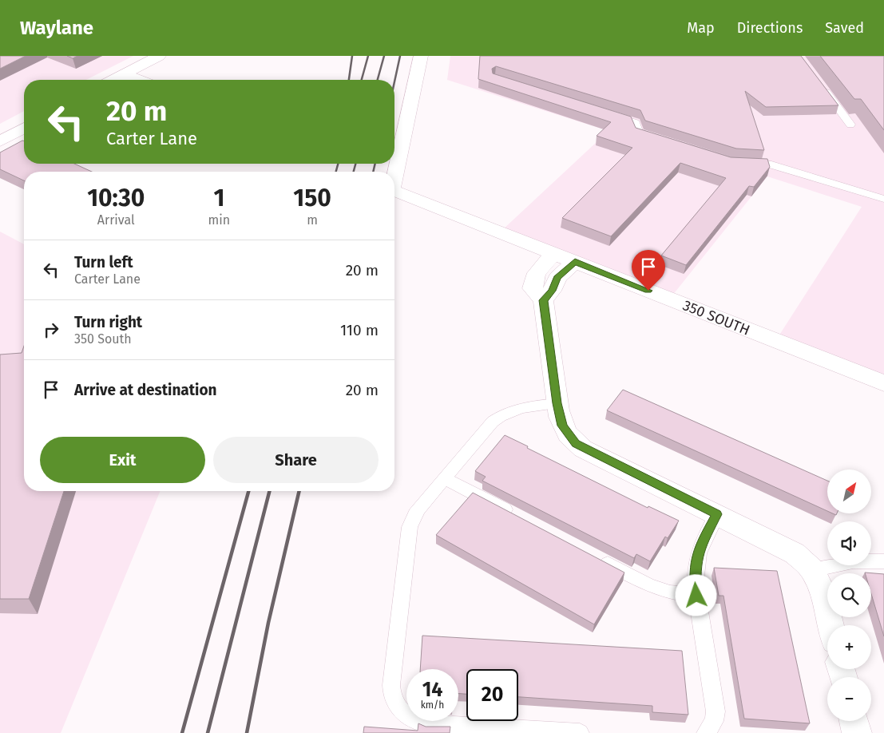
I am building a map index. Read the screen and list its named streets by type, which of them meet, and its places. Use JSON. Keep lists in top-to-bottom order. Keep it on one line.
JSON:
{"streets":{"street":["350 SOUTH"]},"north":"top right","page":{"header":"Waylane","nav":["Map","Directions","Saved"],"turn":["20 m","Carter Lane"],"eta":["10:30","Arrival","1","min","150","m"],"list":[{"name":"Turn left","note":"Carter Lane","value":"20 m"},{"name":"Turn right","note":"350 South","value":"110 m"},{"name":"Arrive at destination","value":"20 m"}],"buttons":["Exit","Share"],"map_buttons":["+","−"],"speed":"14 km/h","limit":"20"}}
